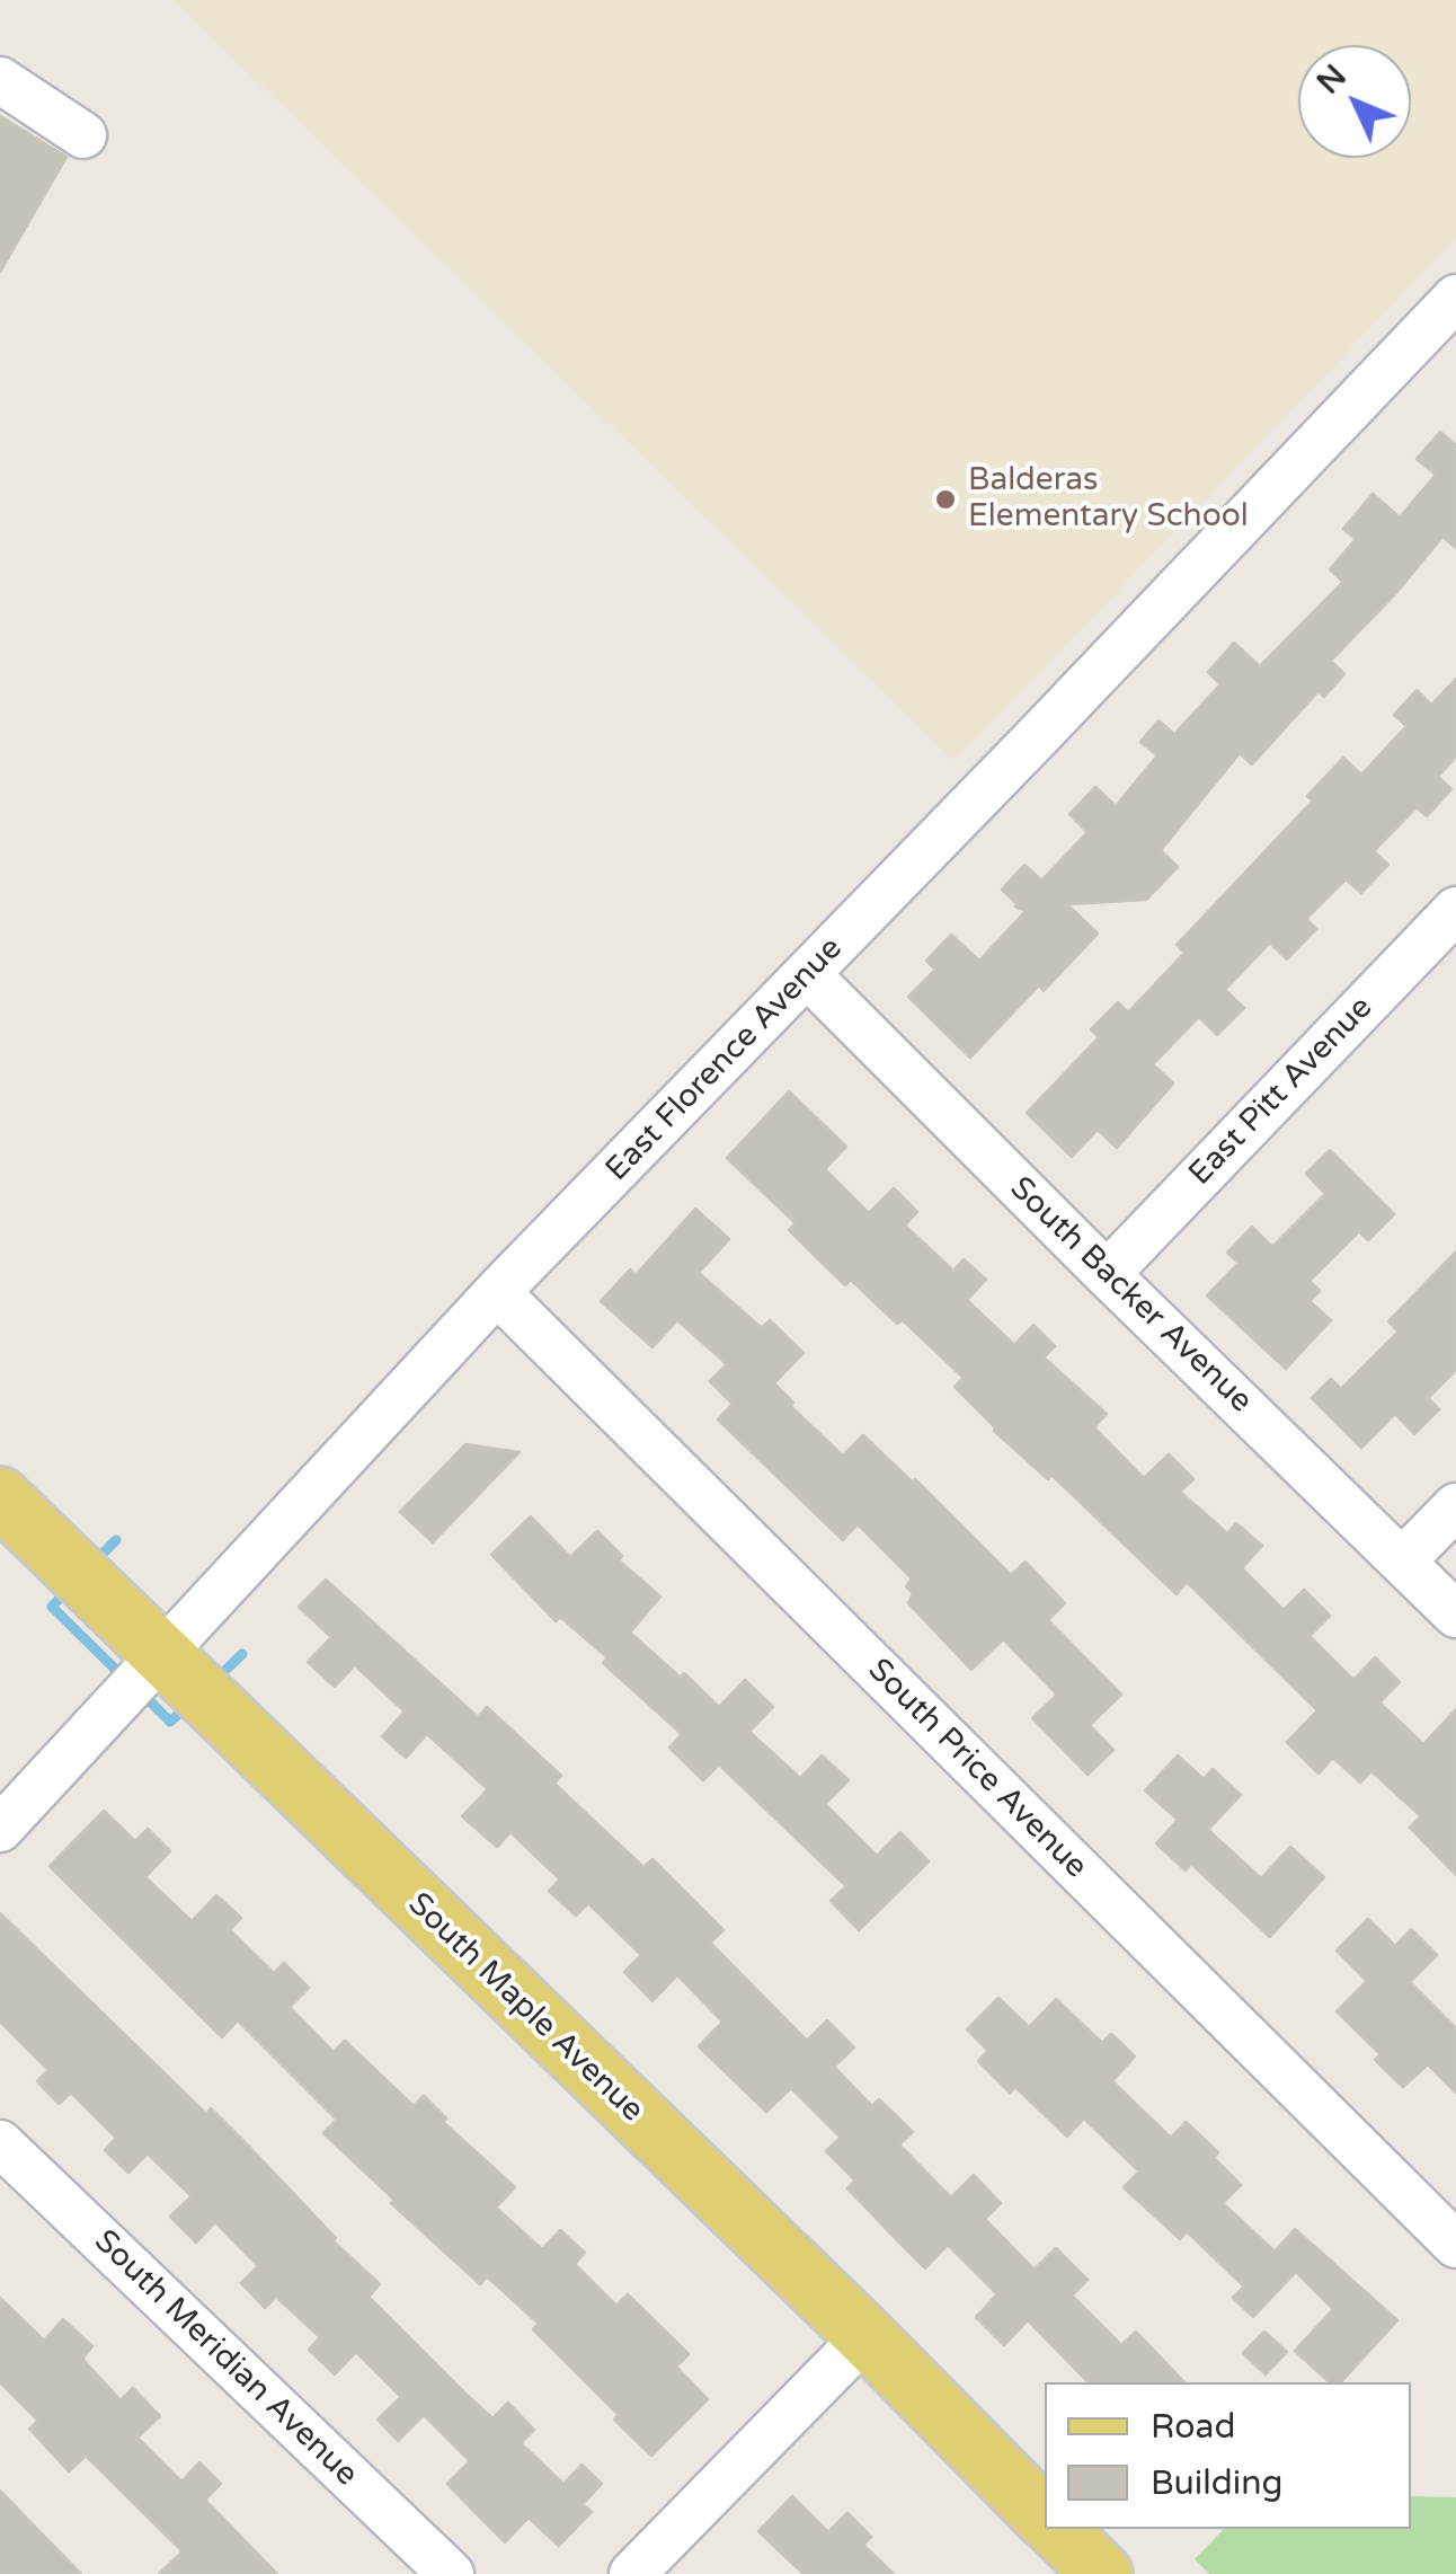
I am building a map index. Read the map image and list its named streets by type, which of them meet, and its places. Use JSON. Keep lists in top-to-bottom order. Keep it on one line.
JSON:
{"streets":{"main road":["South Maple Avenue"],"street":["East Florence Avenue","East Pitt Avenue","South Backer Avenue","South Price Avenue","South Meridian Avenue"]},"crossings":[["East Florence Avenue","South Backer Avenue"],["East Florence Avenue","South Price Avenue"],["East Florence Avenue","South Maple Avenue"],["East Pitt Avenue","South Backer Avenue"]],"places":["Balderas Elementary School"],"legend":["Road","Building"],"north":"top left"}
